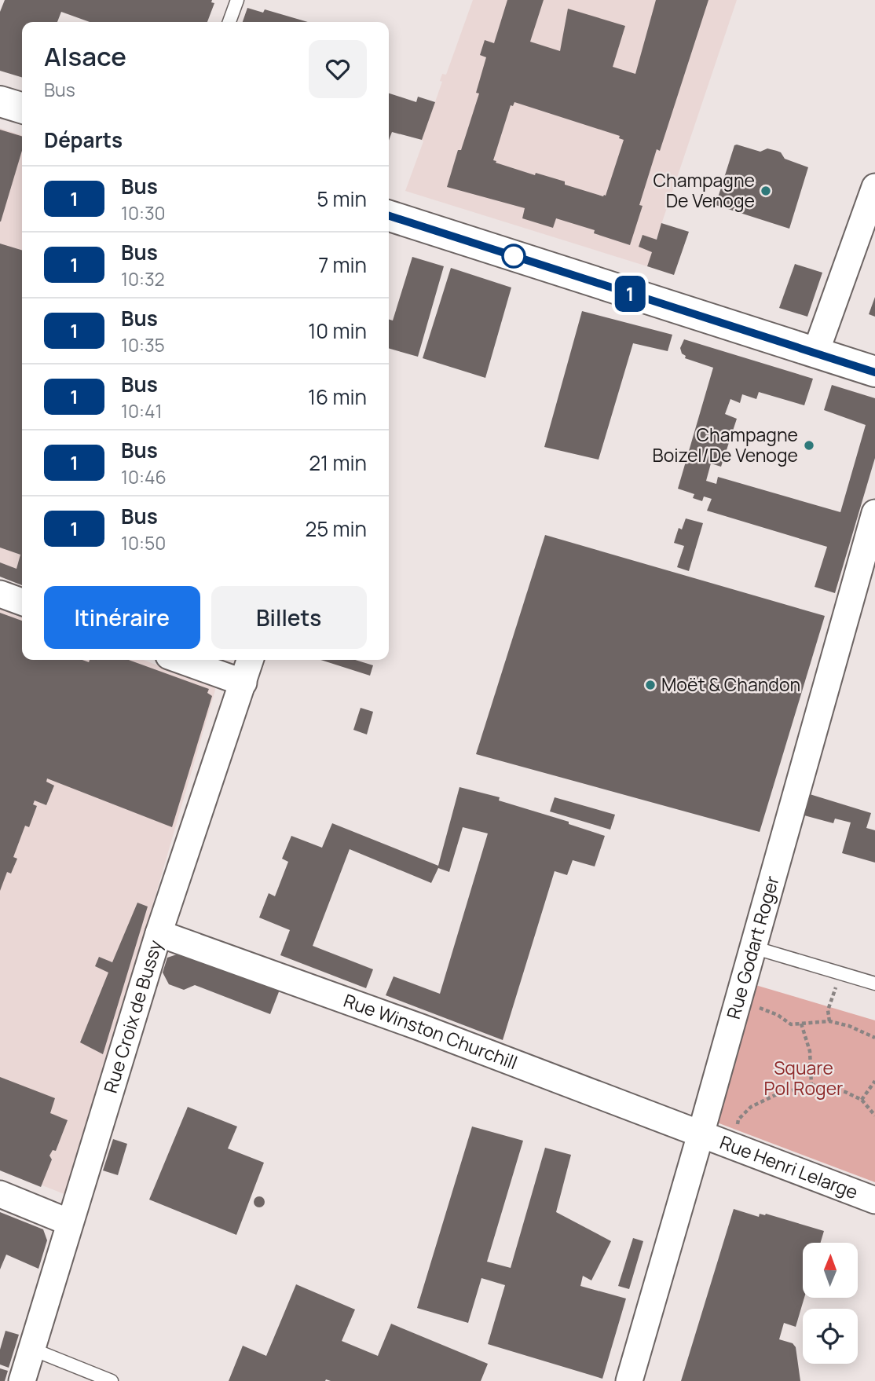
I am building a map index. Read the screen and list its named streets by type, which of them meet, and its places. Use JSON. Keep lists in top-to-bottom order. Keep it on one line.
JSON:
{"streets":{"street":["Rue Godart Roger","Rue Croix de Bussy","Rue Winston Churchill","Rue Henri Lelarge"]},"crossings":[["Rue Godart Roger","Rue Winston Churchill"],["Rue Godart Roger","Rue Henri Lelarge"],["Rue Croix de Bussy","Rue Winston Churchill"],["Rue Winston Churchill","Rue Henri Lelarge"]],"parks":["Square Pol Roger"],"places":["Champagne De Venoge","Champagne Boizel/De Venoge","Moёt & Chandon"],"lines":["bus line 1"],"north":"top","page":{"on_map":"1","heading":[["Alsace","Bus"],"Départs"],"list":[{"mark":"1","name":"Bus","note":"10:30","value":"5 min"},{"mark":"1","name":"Bus","note":"10:32","value":"7 min"},{"mark":"1","name":"Bus","note":"10:35","value":"10 min"},{"mark":"1","name":"Bus","note":"10:41","value":"16 min"},{"mark":"1","name":"Bus","note":"10:46","value":"21 min"},{"mark":"1","name":"Bus","note":"10:50","value":"25 min"}],"buttons":["Itinéraire","Billets"]}}
